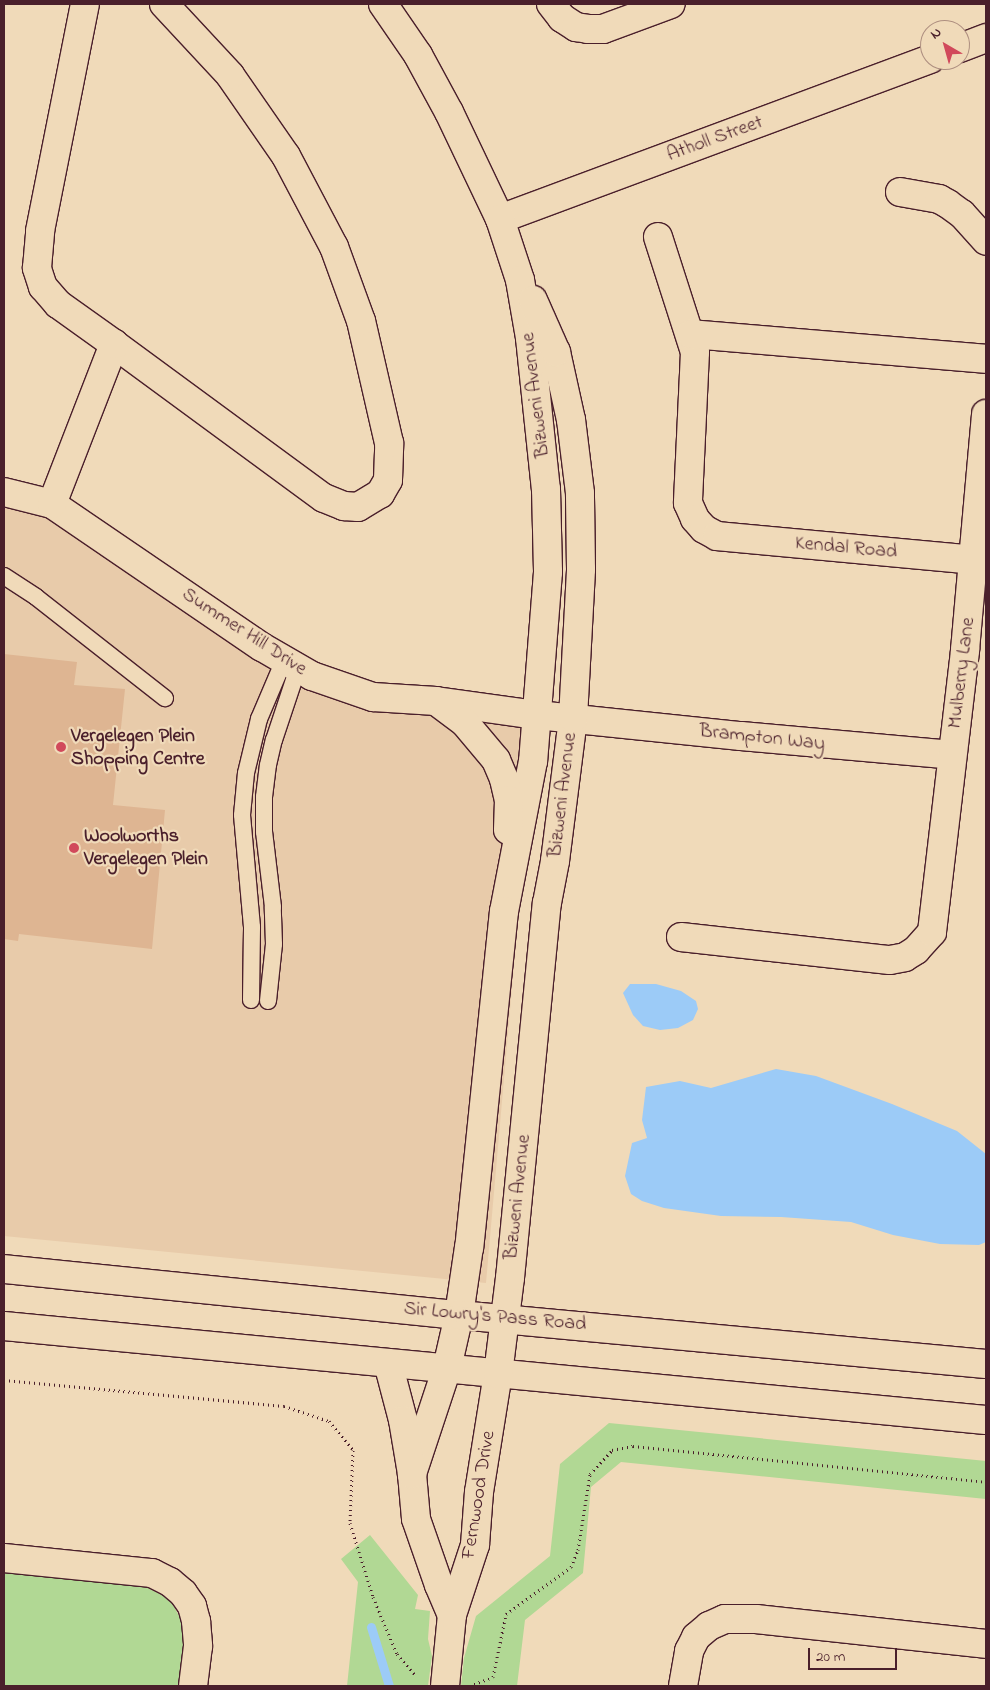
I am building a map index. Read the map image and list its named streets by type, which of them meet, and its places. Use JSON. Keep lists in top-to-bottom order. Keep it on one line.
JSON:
{"streets":{"street":["Atholl Street","Bizweni Avenue","Kendal Road","Summer Hill Drive","Mulberry Lane","Brampton Way","Sir Lowry's Pass Road","Fernwood Drive"]},"crossings":[["Atholl Street","Bizweni Avenue"],["Bizweni Avenue","Summer Hill Drive"],["Bizweni Avenue","Brampton Way"],["Bizweni Avenue","Sir Lowry's Pass Road"],["Bizweni Avenue","Fernwood Drive"],["Kendal Road","Mulberry Lane"],["Summer Hill Drive","Brampton Way"],["Mulberry Lane","Brampton Way"]],"places":["Vergelegen Plein Shopping Centre","Woolworths Vergelegen Plein"],"scale_bar":"20 m","north":"top left"}
